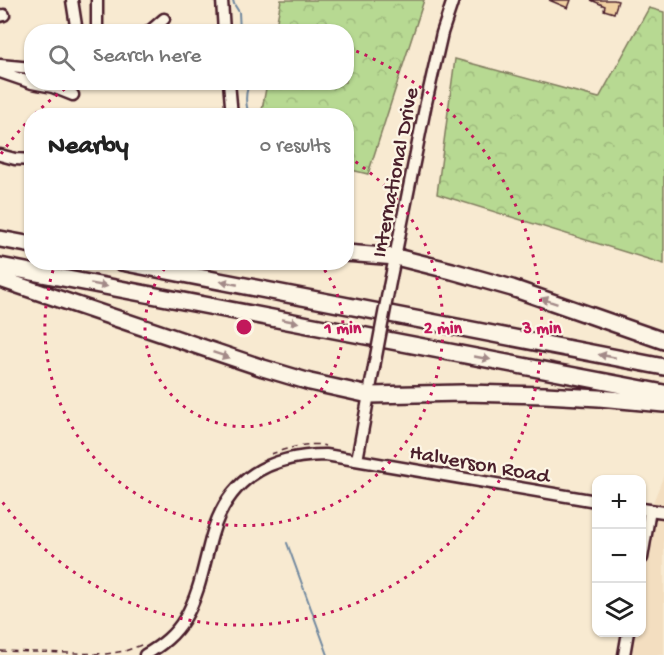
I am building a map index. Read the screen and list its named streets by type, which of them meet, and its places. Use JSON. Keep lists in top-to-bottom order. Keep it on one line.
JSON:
{"streets":{"street":["International Drive","Halverson Road"]},"crossings":[["International Drive","Halverson Road"]],"page":{"search":"Search here","heading":["Nearby","0 results"],"map_buttons":["+","−"]},"rings":["1 min","2 min","3 min"]}
